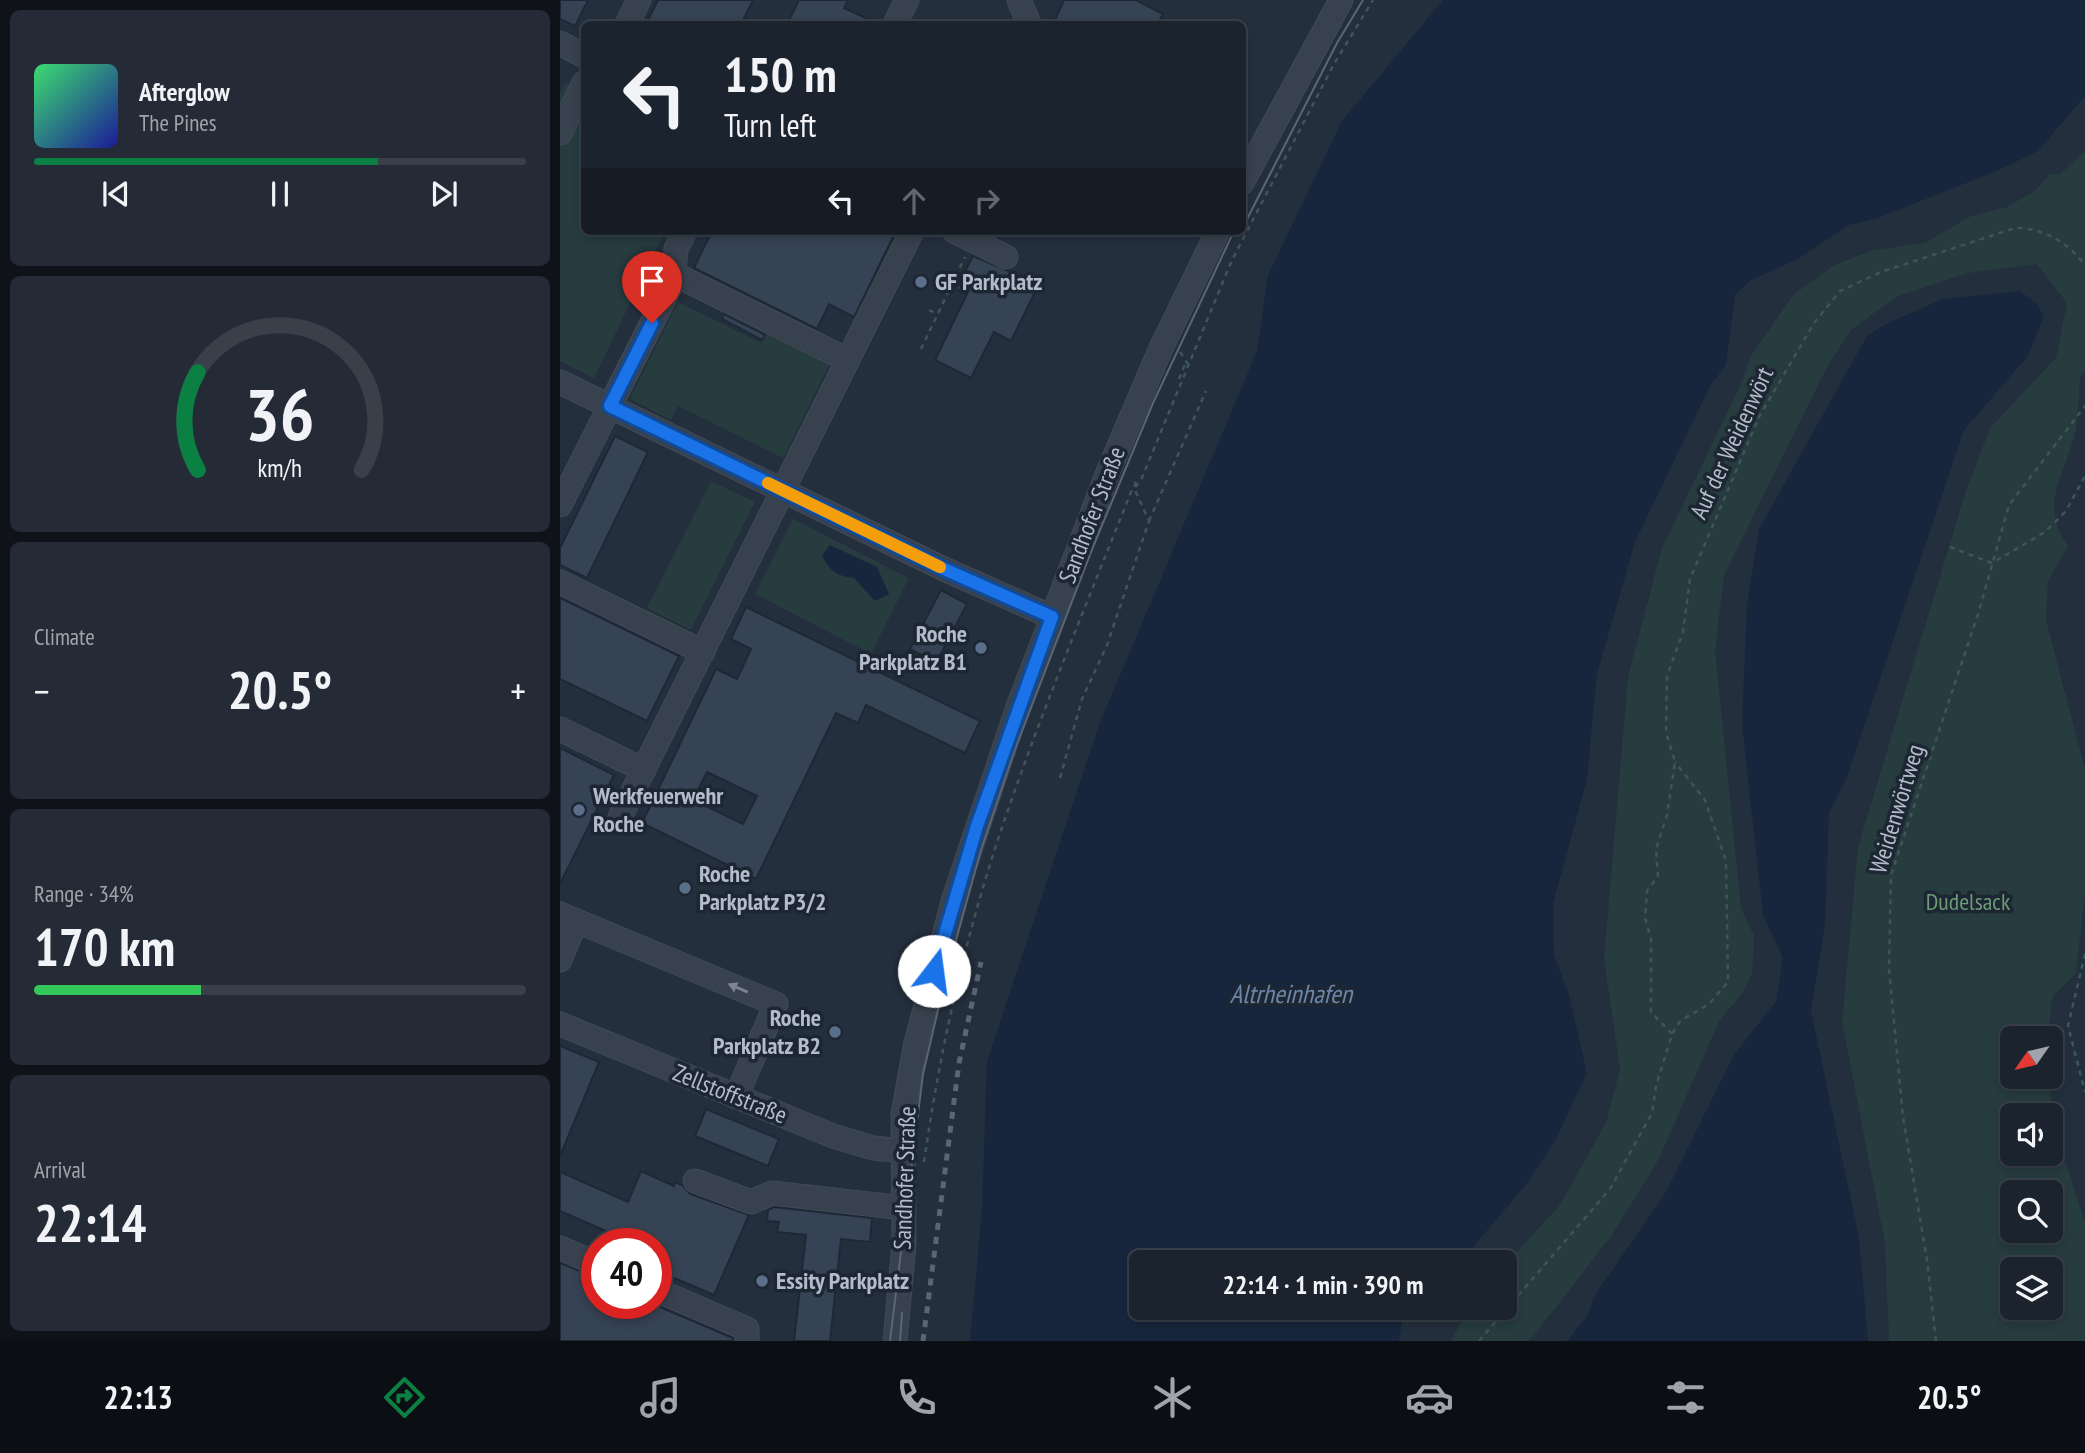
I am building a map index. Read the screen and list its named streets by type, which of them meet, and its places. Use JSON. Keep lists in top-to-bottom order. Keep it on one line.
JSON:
{"streets":{"street":["Sandhofer Straße","Zellstoffstraße"],"path":["Auf der Weidenwört","Weidenwörtweg"]},"crossings":[["Sandhofer Straße","Zellstoffstraße"]],"water":["Altrheinhafen"],"parks":["Dudelsack"],"places":["GF Parkplatz","Roche Parkplatz B1","Werkfeuerwehr Roche","Roche Parkplatz P3/2","Roche Parkplatz B2","Essity Parkplatz"],"north":"bottom left","page":{"turn":["150 m","Turn left"],"song":["Afterglow","The Pines"],"tile":["Climate",["Range · 34%","170 km"],["Arrival","22:14"]],"heat":["−","20.5°","+"],"limit":"40","trip":"22:14 · 1 min · 390 m","tabs":["22:13","20.5°"],"gauge":["36","km/h"]}}
